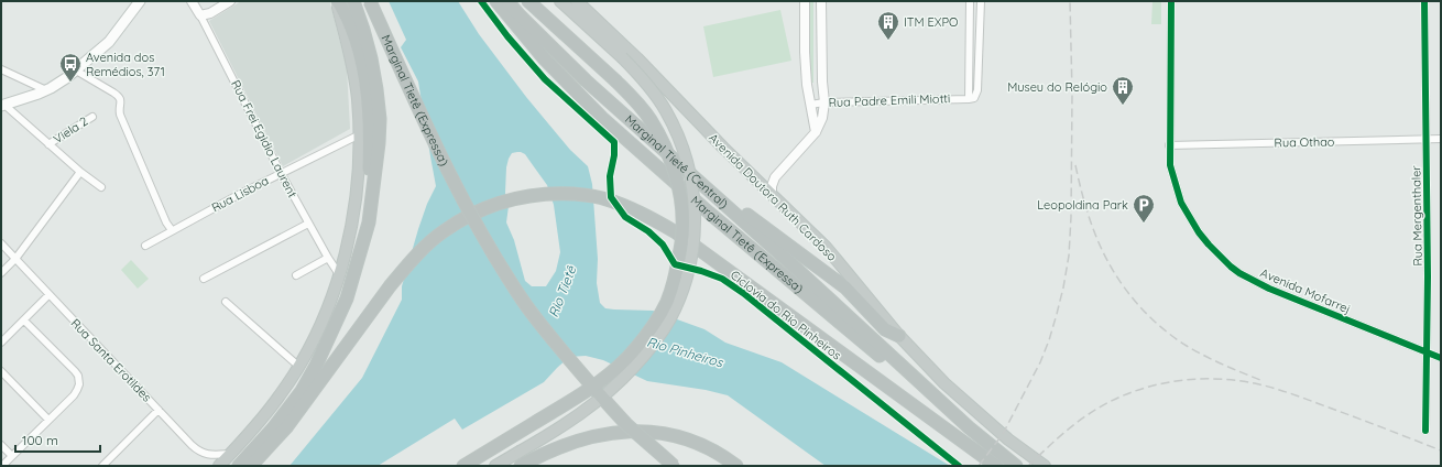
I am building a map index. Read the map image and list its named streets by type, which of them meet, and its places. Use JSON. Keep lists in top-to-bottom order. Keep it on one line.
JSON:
{"streets":{"highway":["Marginal Tietê (Expressa)","Marginal Tietê (Central)","Avenida Doutora Ruth Cardoso"],"street":["Rua Padre Emili Miotti","Viela 2","Rua Frei Egidio Laurent","Rua Othao","Rua Lisboa","Rua Mergenthaler","Avenida Mofarrej","Rua Santa Erotildes"],"cycle path":["Ciclovia do Rio Pinheiros"]},"crossings":[["Marginal Tietê (Expressa)","Marginal Tietê (Central)"],["Rua Frei Egidio Laurent","Rua Lisboa"],["Rua Othao","Rua Mergenthaler"],["Rua Othao","Avenida Mofarrej"],["Rua Mergenthaler","Avenida Mofarrej"]],"water":["Rio Tietê","Rio Pinheiros"],"places":{"building":["ITM EXPO","Museu do Relógio"],"bus stop":["Avenida dos Remédios, 371"],"parking":["Leopoldina Park"]},"scale_bar":"100 m"}
